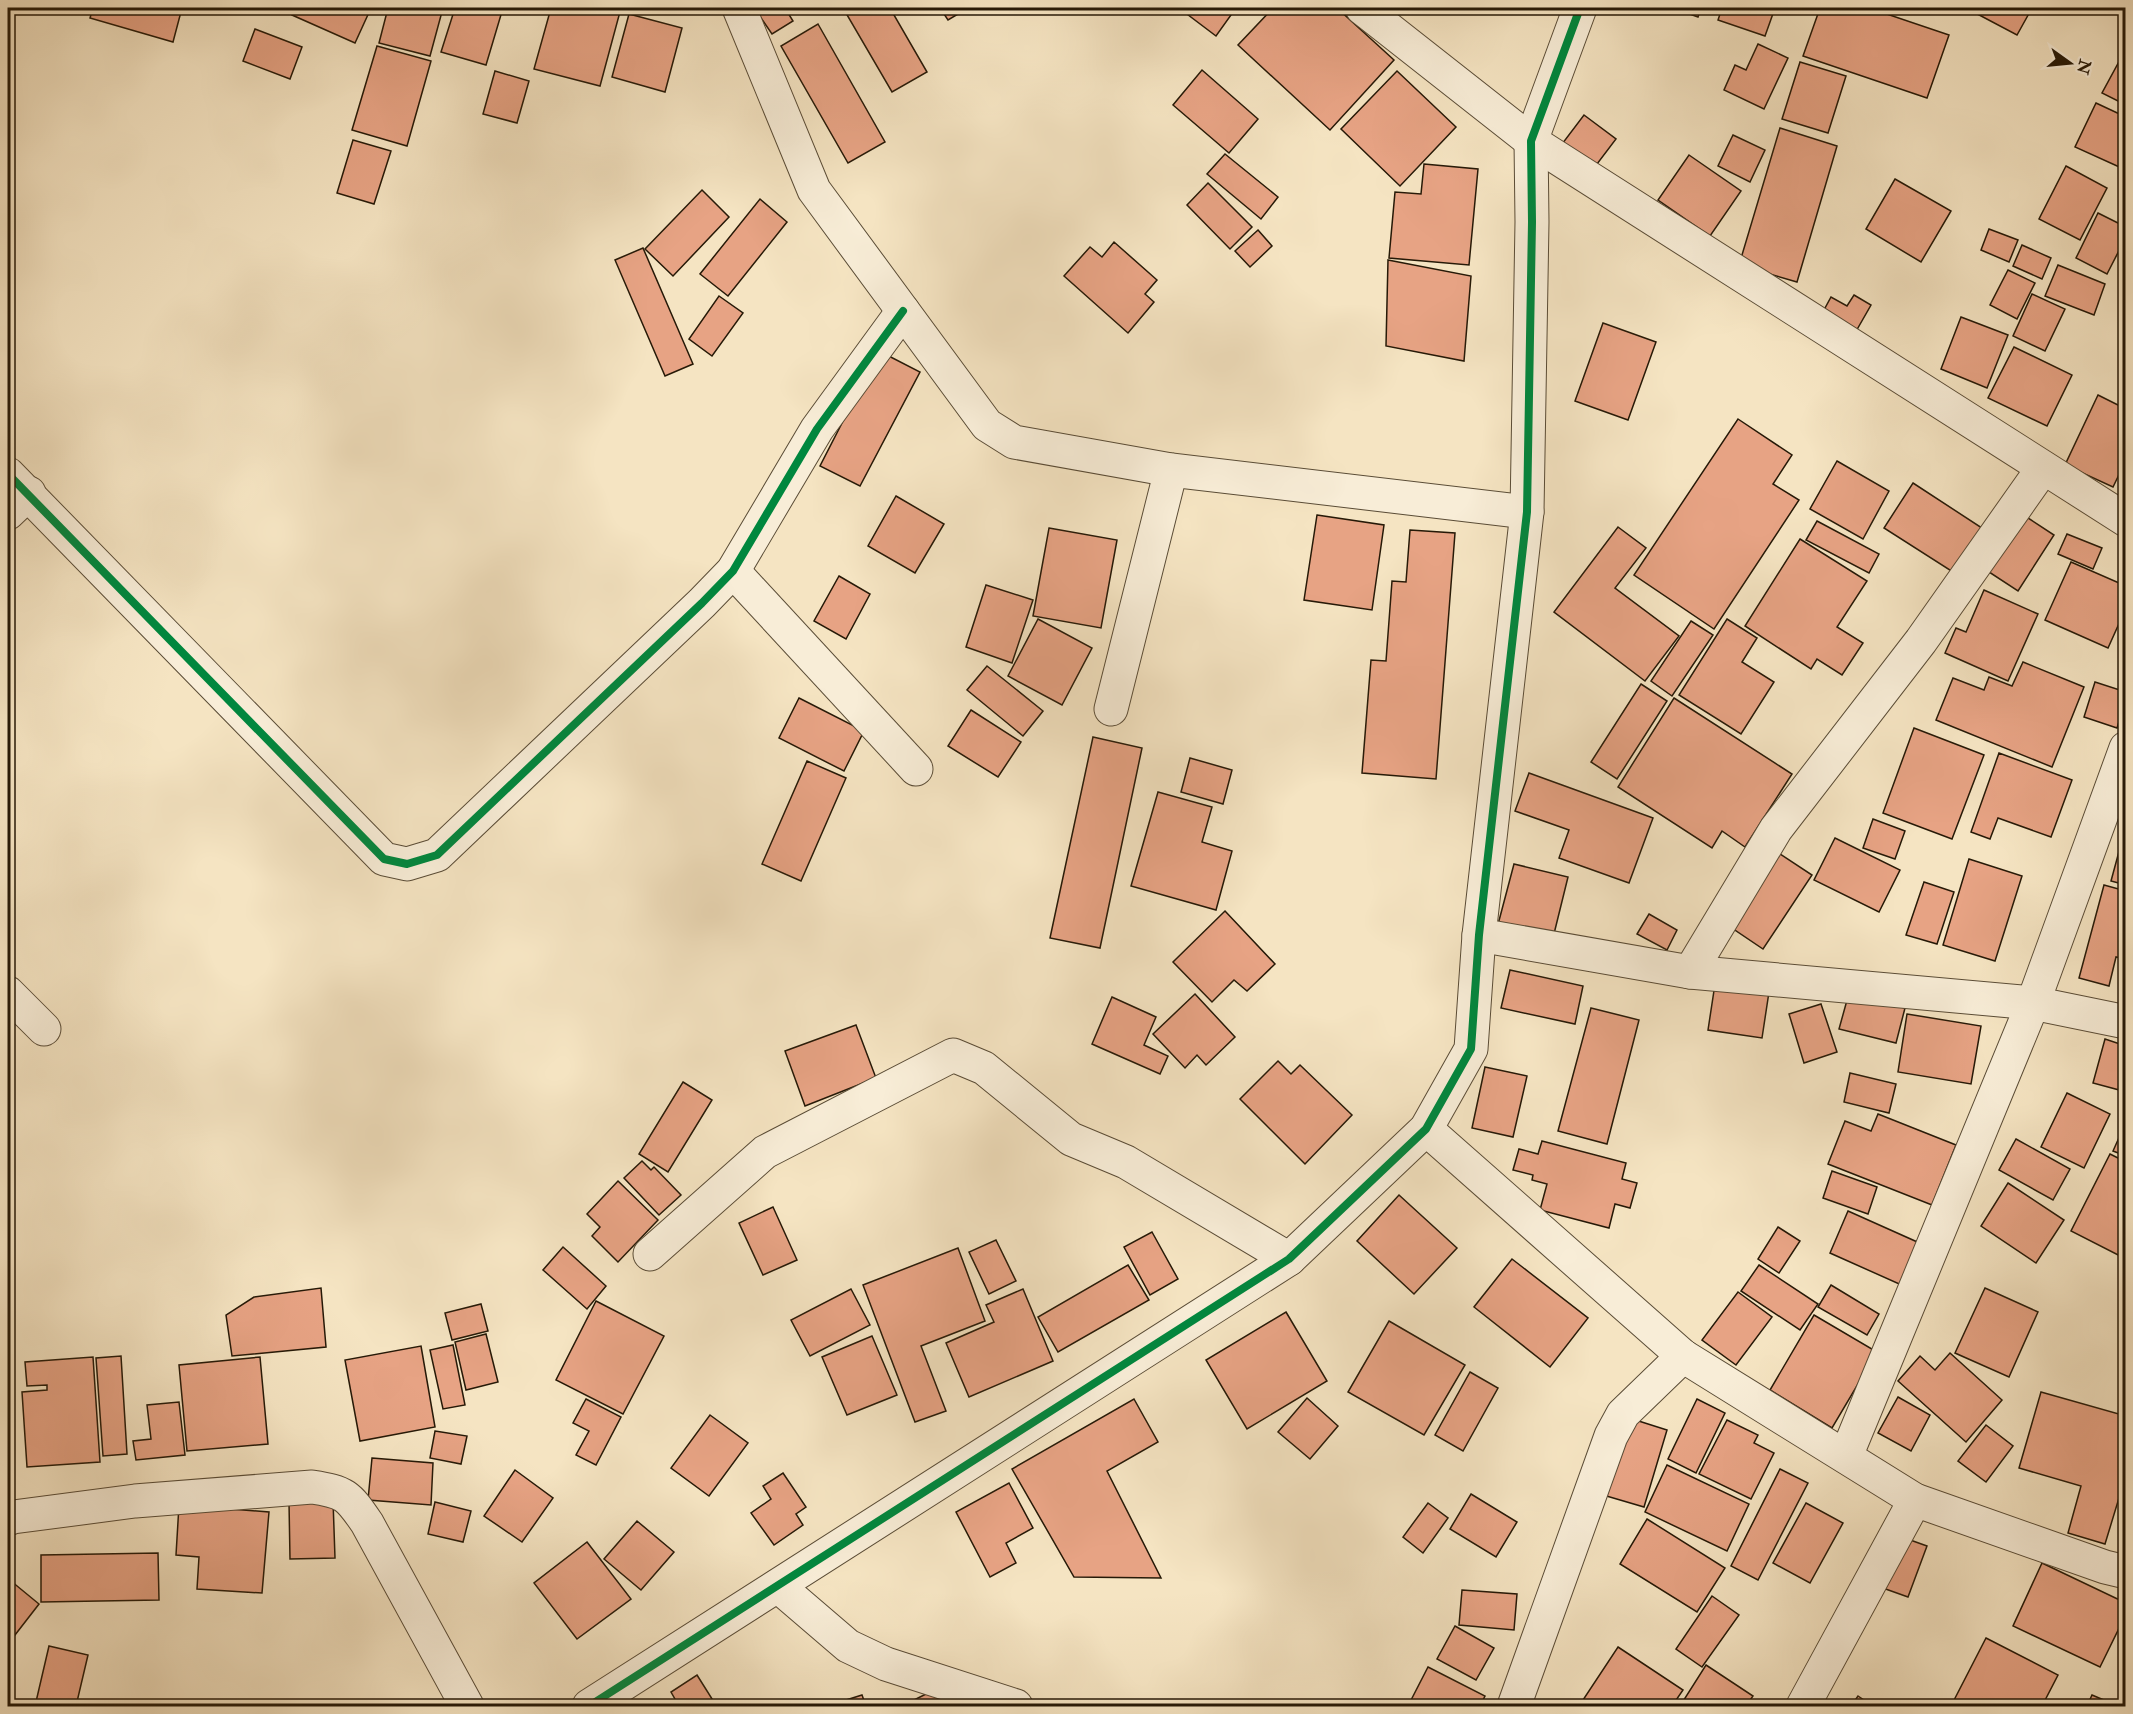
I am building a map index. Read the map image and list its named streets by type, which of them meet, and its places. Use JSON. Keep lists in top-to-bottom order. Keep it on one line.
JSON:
{"north":"right"}
